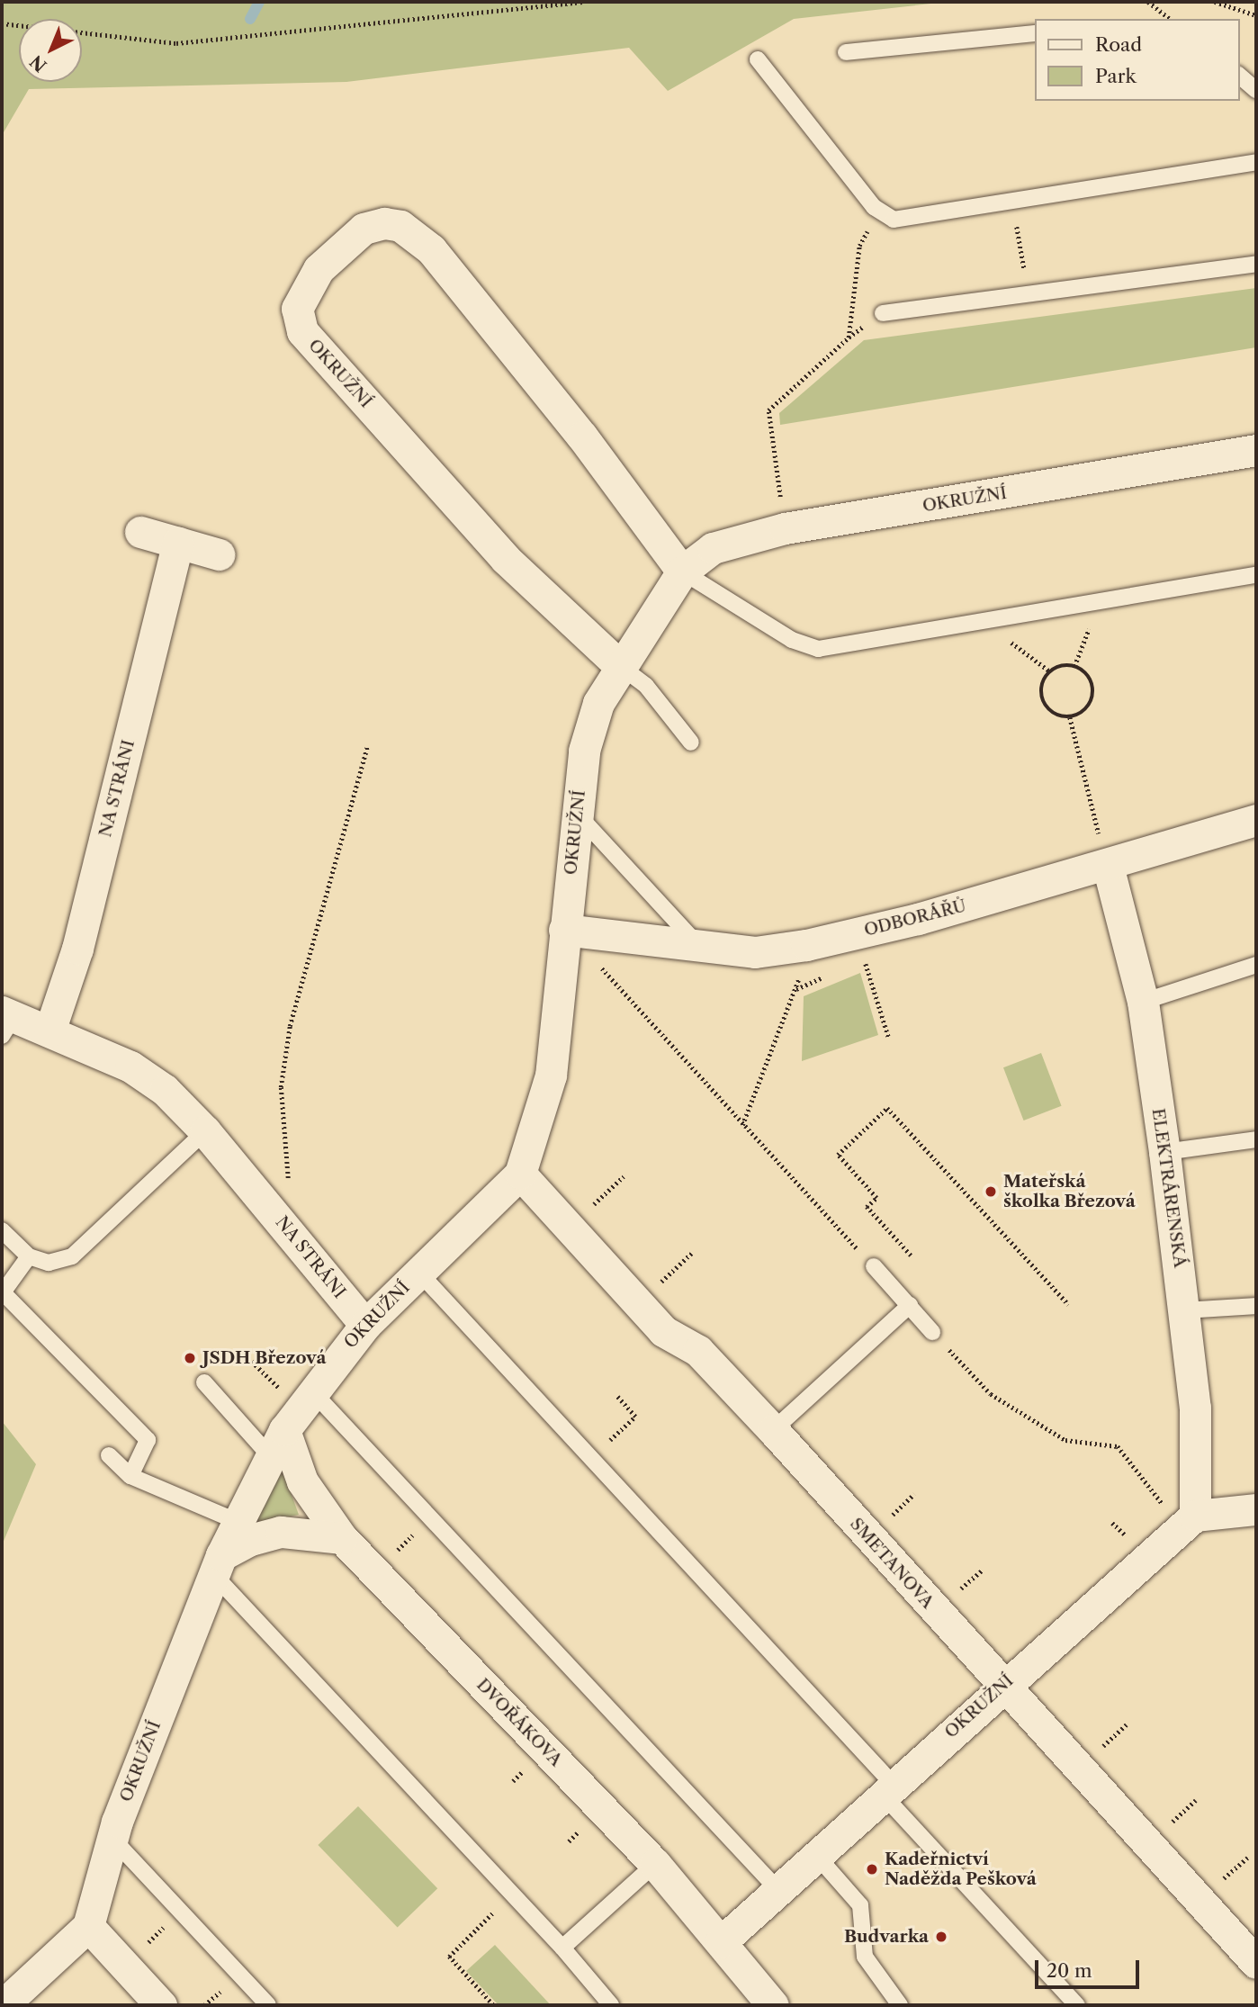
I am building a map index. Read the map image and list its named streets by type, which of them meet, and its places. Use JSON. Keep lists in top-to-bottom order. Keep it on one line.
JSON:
{"streets":{"street":["OKRUŽNÍ","NA STRÁNI","ODBORÁŘŮ","ELEKTRÁRENSKÁ","SMETANOVA","DVOŘÁKOVA"]},"crossings":[["OKRUŽNÍ","NA STRÁNI"],["OKRUŽNÍ","ODBORÁŘŮ"],["OKRUŽNÍ","ELEKTRÁRENSKÁ"],["OKRUŽNÍ","SMETANOVA"],["OKRUŽNÍ","DVOŘÁKOVA"],["ODBORÁŘŮ","ELEKTRÁRENSKÁ"]],"places":["Mateřská školka Březová","JSDH Březová","Kadeřnictví Naděžda Pešková","Budvarka"],"legend":["Road","Park"],"scale_bar":"20 m","north":"bottom left"}
